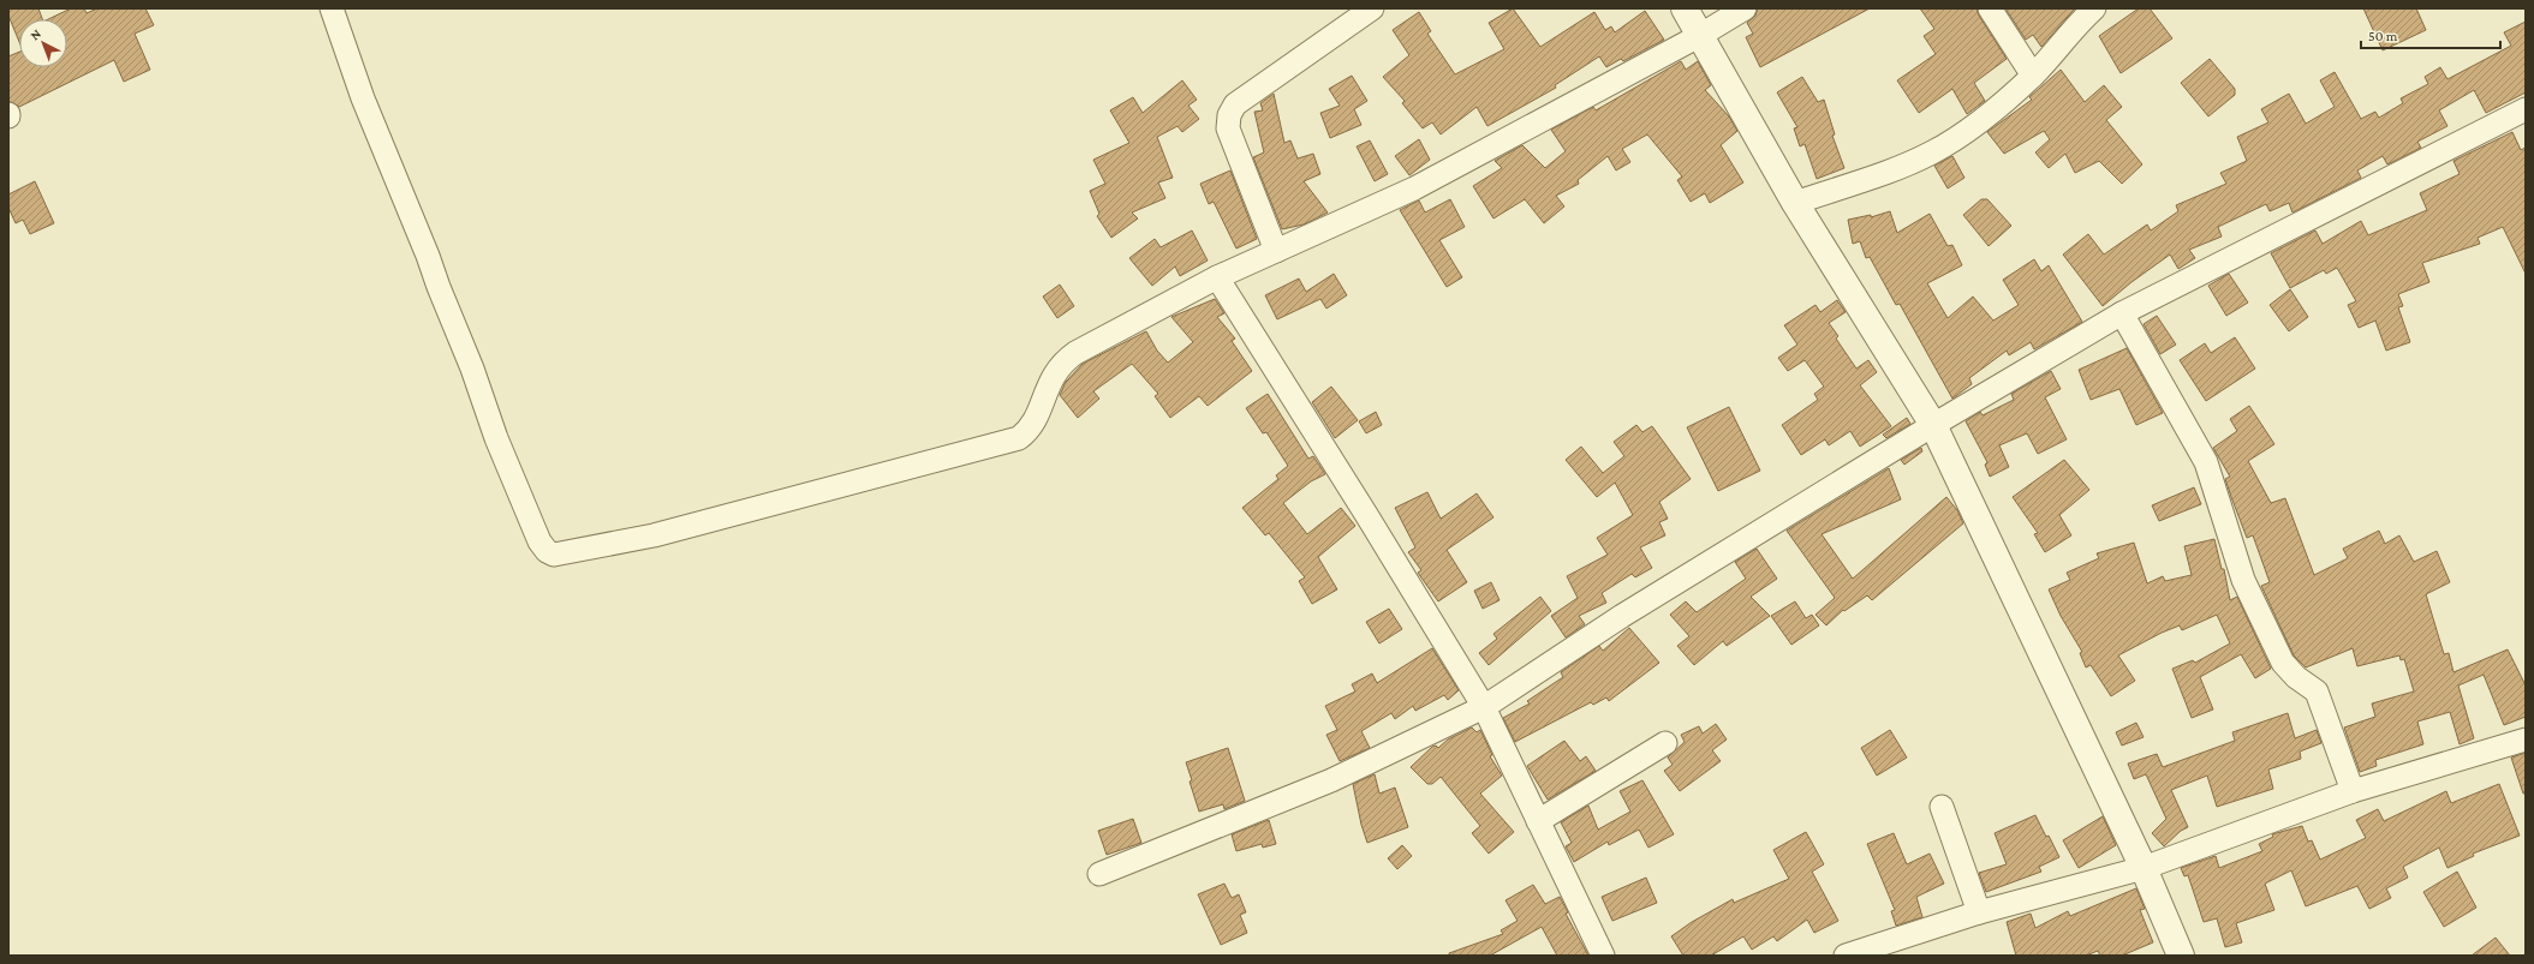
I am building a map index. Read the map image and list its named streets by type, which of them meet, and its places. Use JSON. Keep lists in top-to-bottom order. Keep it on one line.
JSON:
{"scale_bar":"50 m","north":"top left"}
